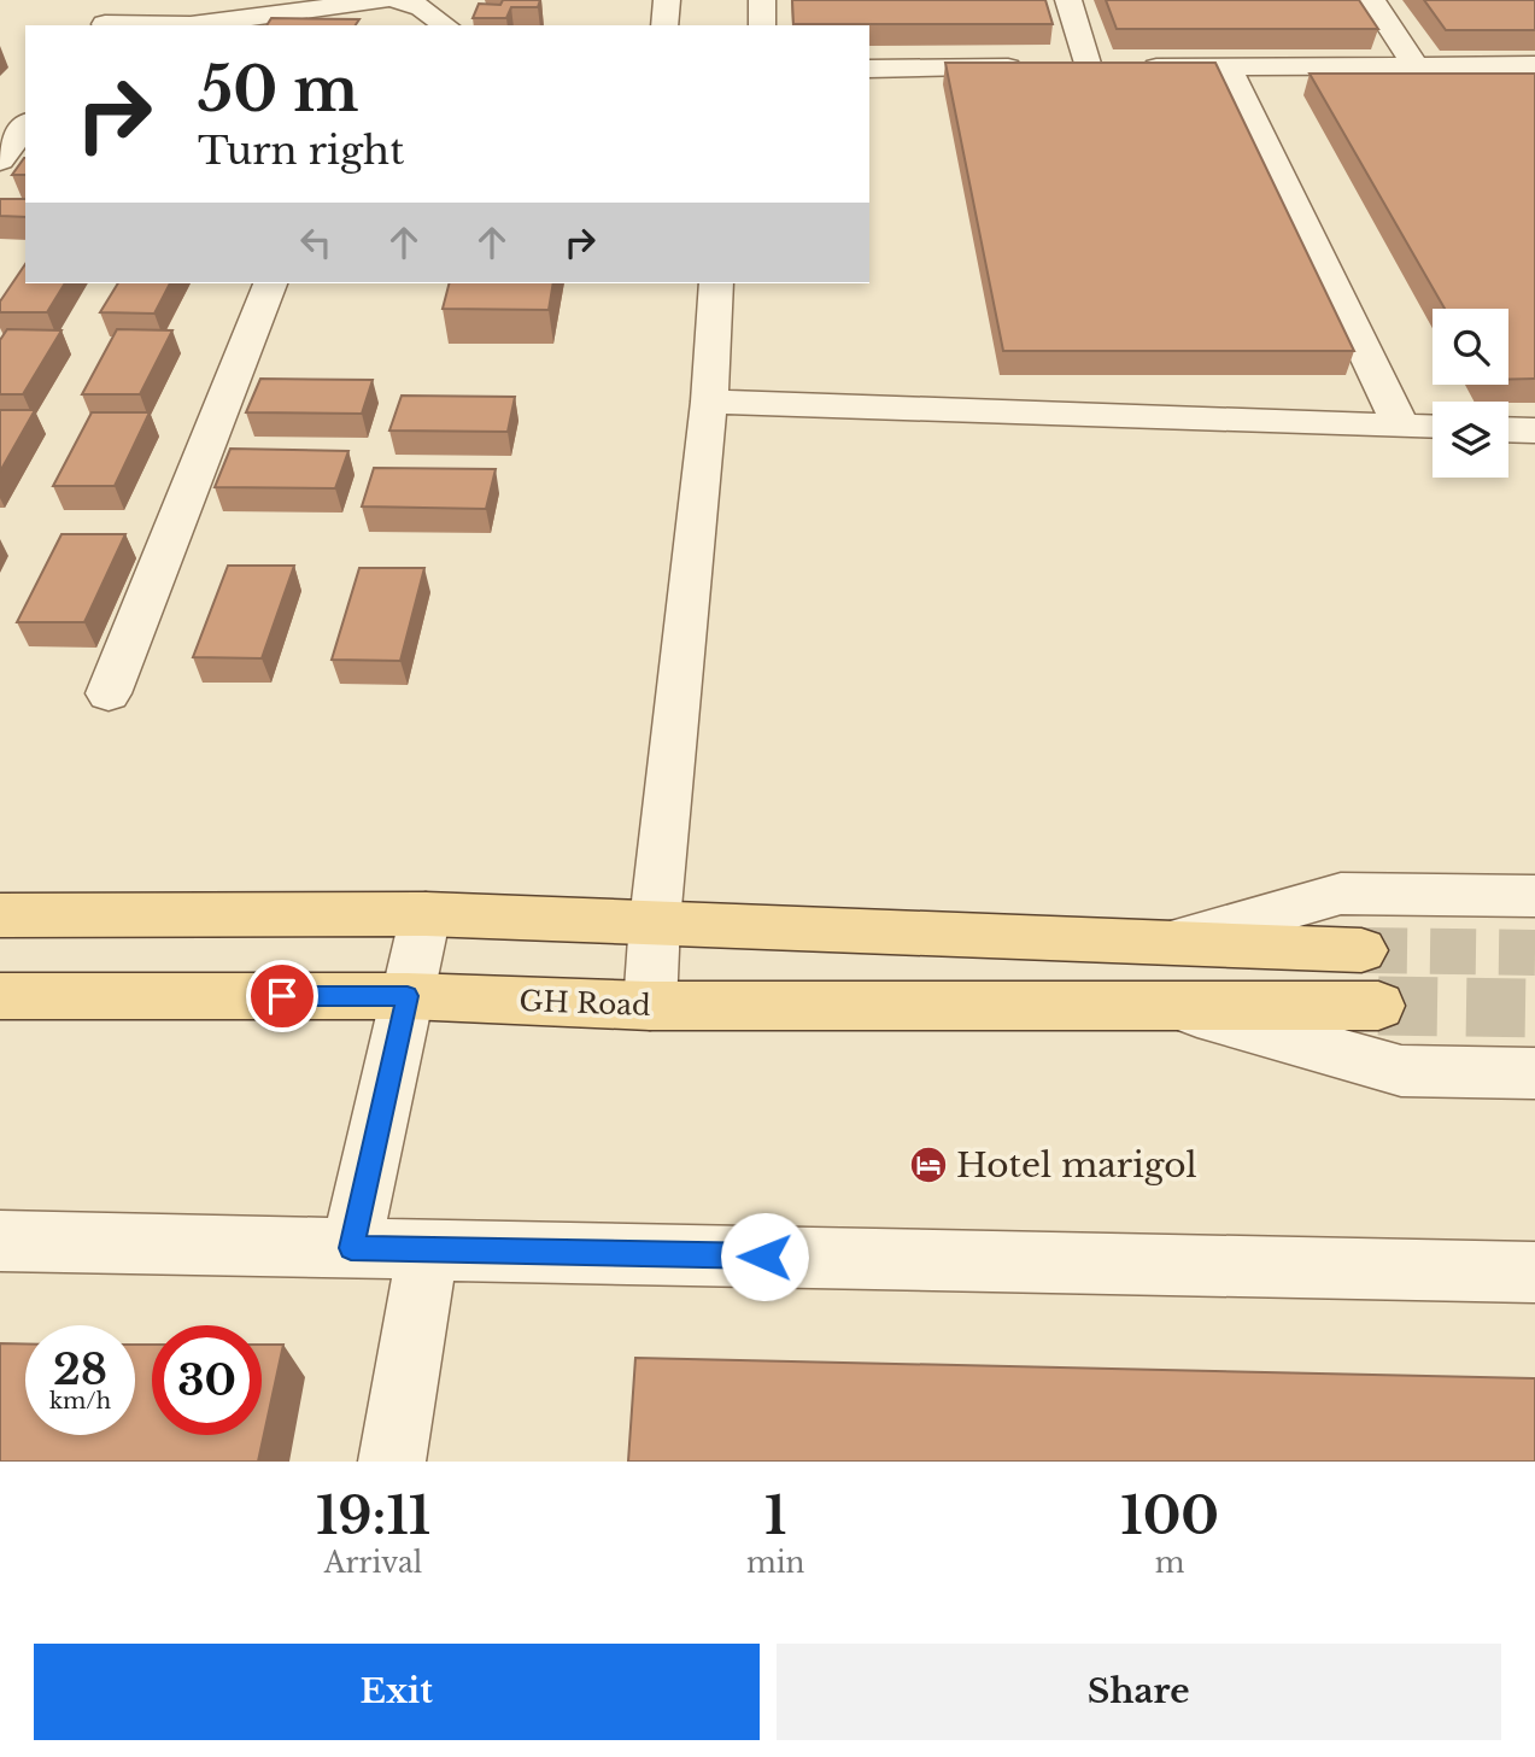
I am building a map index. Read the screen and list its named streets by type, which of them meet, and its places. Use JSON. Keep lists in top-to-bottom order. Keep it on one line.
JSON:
{"streets":{"main road":["GH Road"]},"places":{"hotel":["Hotel marigol"]},"page":{"turn":["50 m","Turn right"],"speed":"28 km/h","limit":"30","eta":["19:11","Arrival","1","min","100","m"],"buttons":["Exit","Share"]}}
